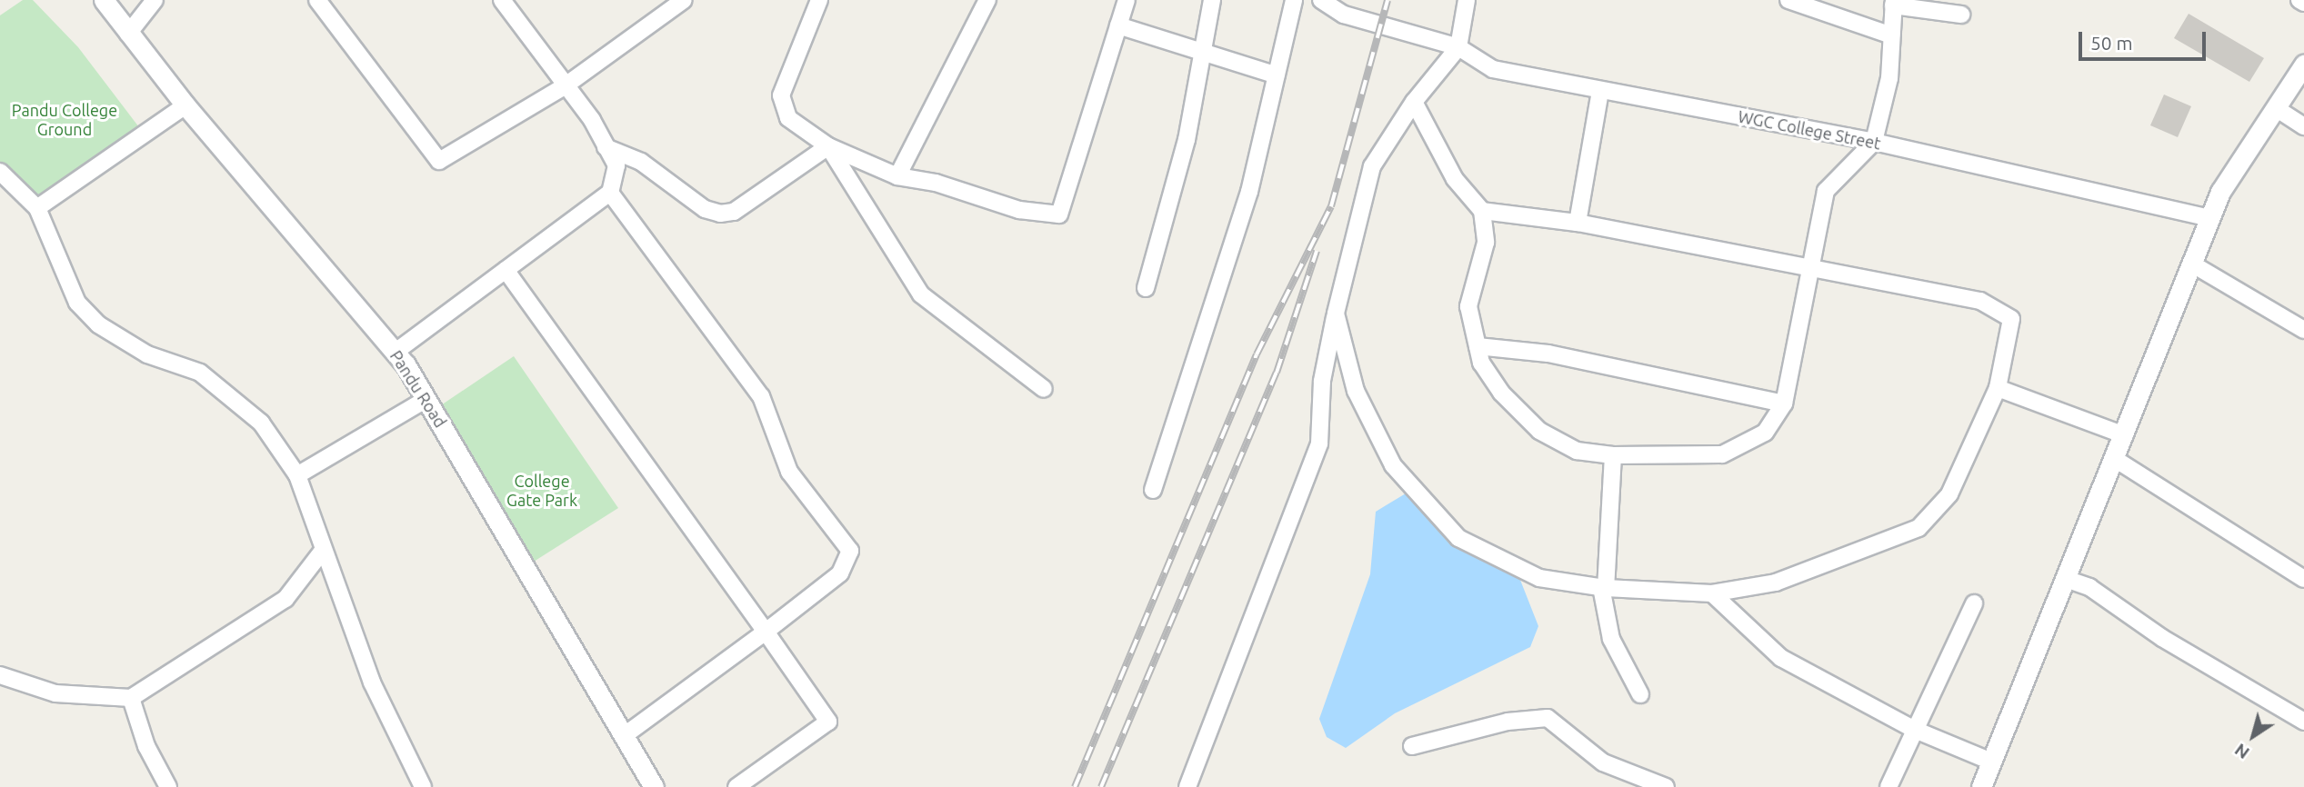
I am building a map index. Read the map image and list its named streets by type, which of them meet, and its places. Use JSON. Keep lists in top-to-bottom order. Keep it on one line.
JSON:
{"streets":{"street":["WGC College Street","Pandu Road"]},"parks":["Pandu College Ground","College Gate Park"],"scale_bar":"50 m","north":"bottom left"}
